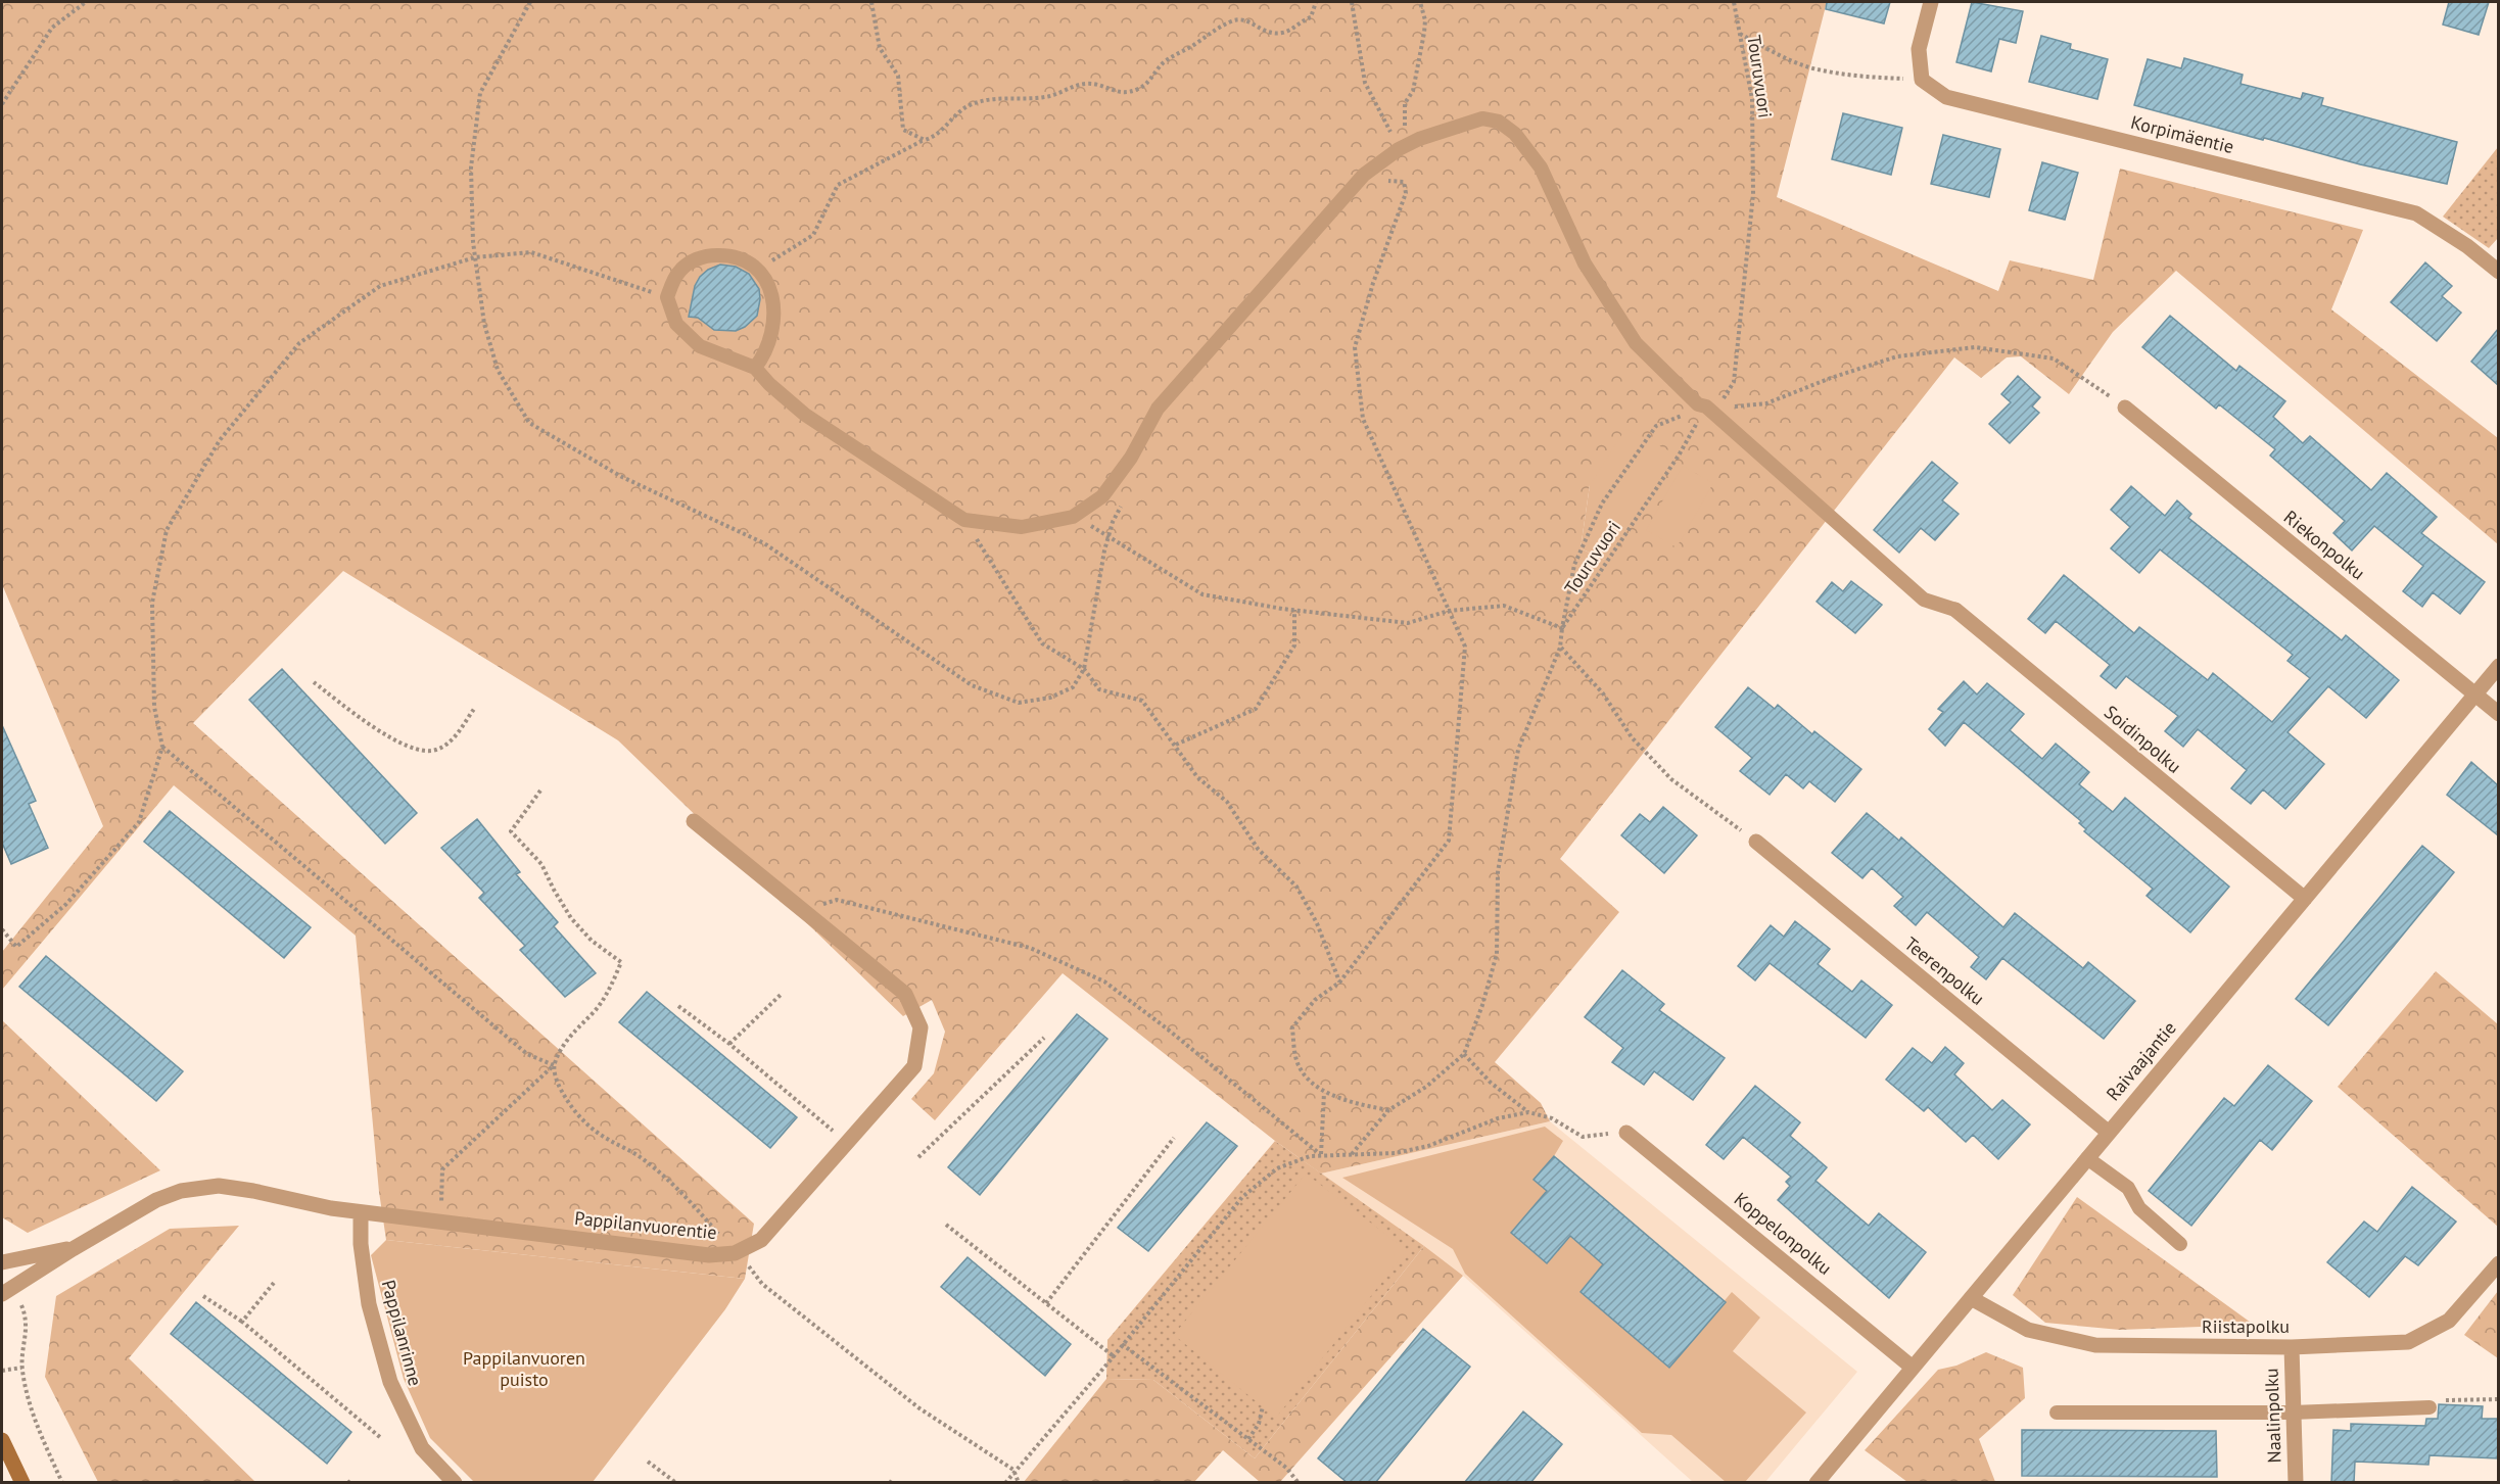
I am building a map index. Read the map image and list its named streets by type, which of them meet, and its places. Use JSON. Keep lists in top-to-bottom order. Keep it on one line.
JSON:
{"streets":{"street":["Korpimäentie","Riekonpolku","Soidinpolku","Teerenpolku","Raivaajantie","Pappilanvuorentie","Koppelonpolku","Riistapolku","Pappilanrinne","Naalinpolku"],"path":["Touruvuori"]},"crossings":[["Riekonpolku","Raivaajantie"],["Soidinpolku","Raivaajantie"],["Teerenpolku","Raivaajantie"],["Raivaajantie","Koppelonpolku"],["Raivaajantie","Riistapolku"],["Pappilanvuorentie","Pappilanrinne"],["Riistapolku","Naalinpolku"]],"parks":["Pappilanvuoren puisto"]}
